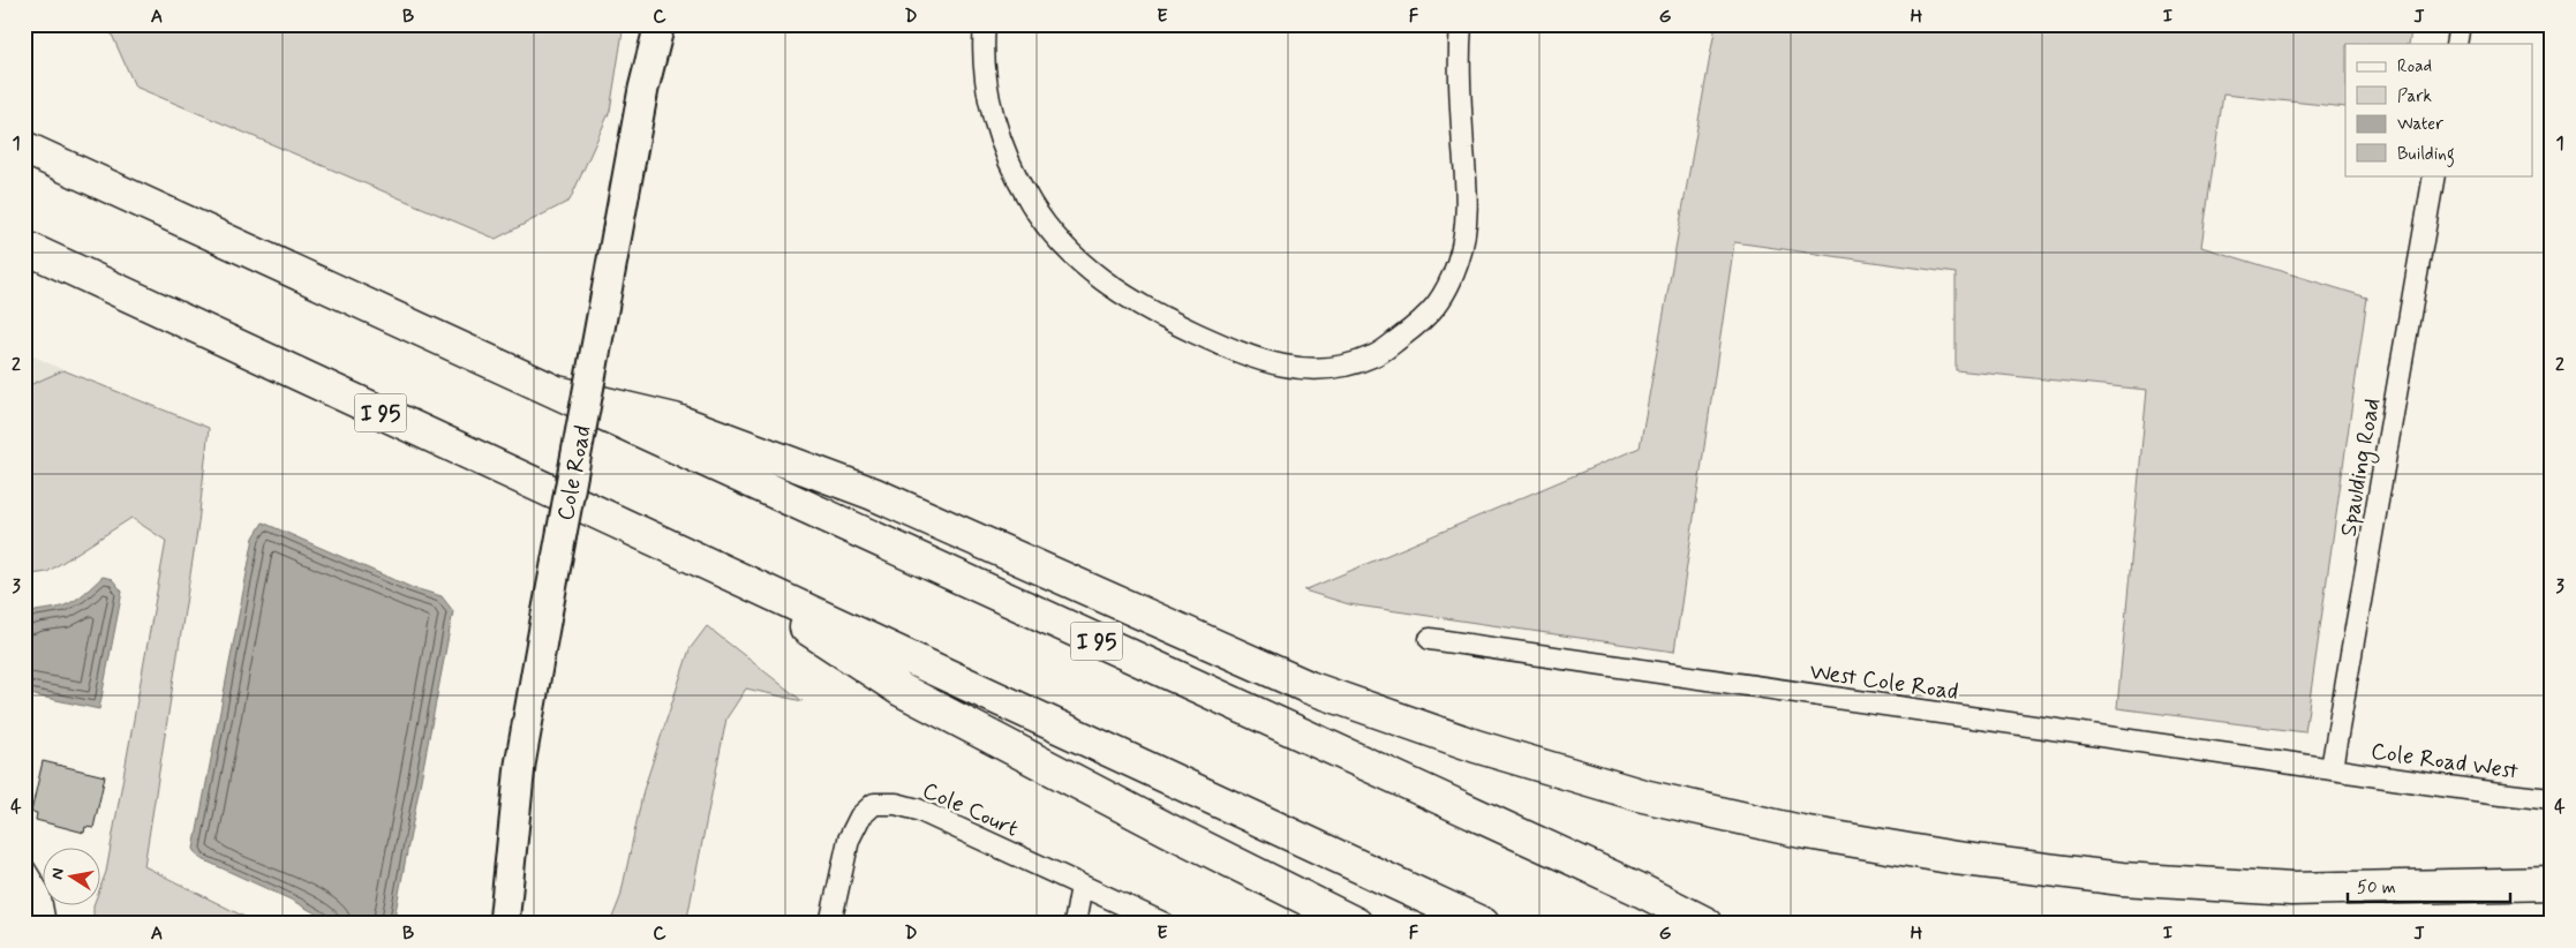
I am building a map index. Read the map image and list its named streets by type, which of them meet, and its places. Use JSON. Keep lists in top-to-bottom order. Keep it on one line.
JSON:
{"streets":{"highway":["I 95"],"street":["Spaulding Road","Cole Road","West Cole Road","Cole Road West","Cole Court"]},"crossings":[["Spaulding Road","West Cole Road"],["Spaulding Road","Cole Road West"],["West Cole Road","Cole Road West"]],"legend":["Road","Park","Water","Building"],"scale_bar":"50 m","north":"left","grid":{"columns":["A","B","C","D","E","F","G","H","I","J"],"rows":["1","2","3","4"]}}
